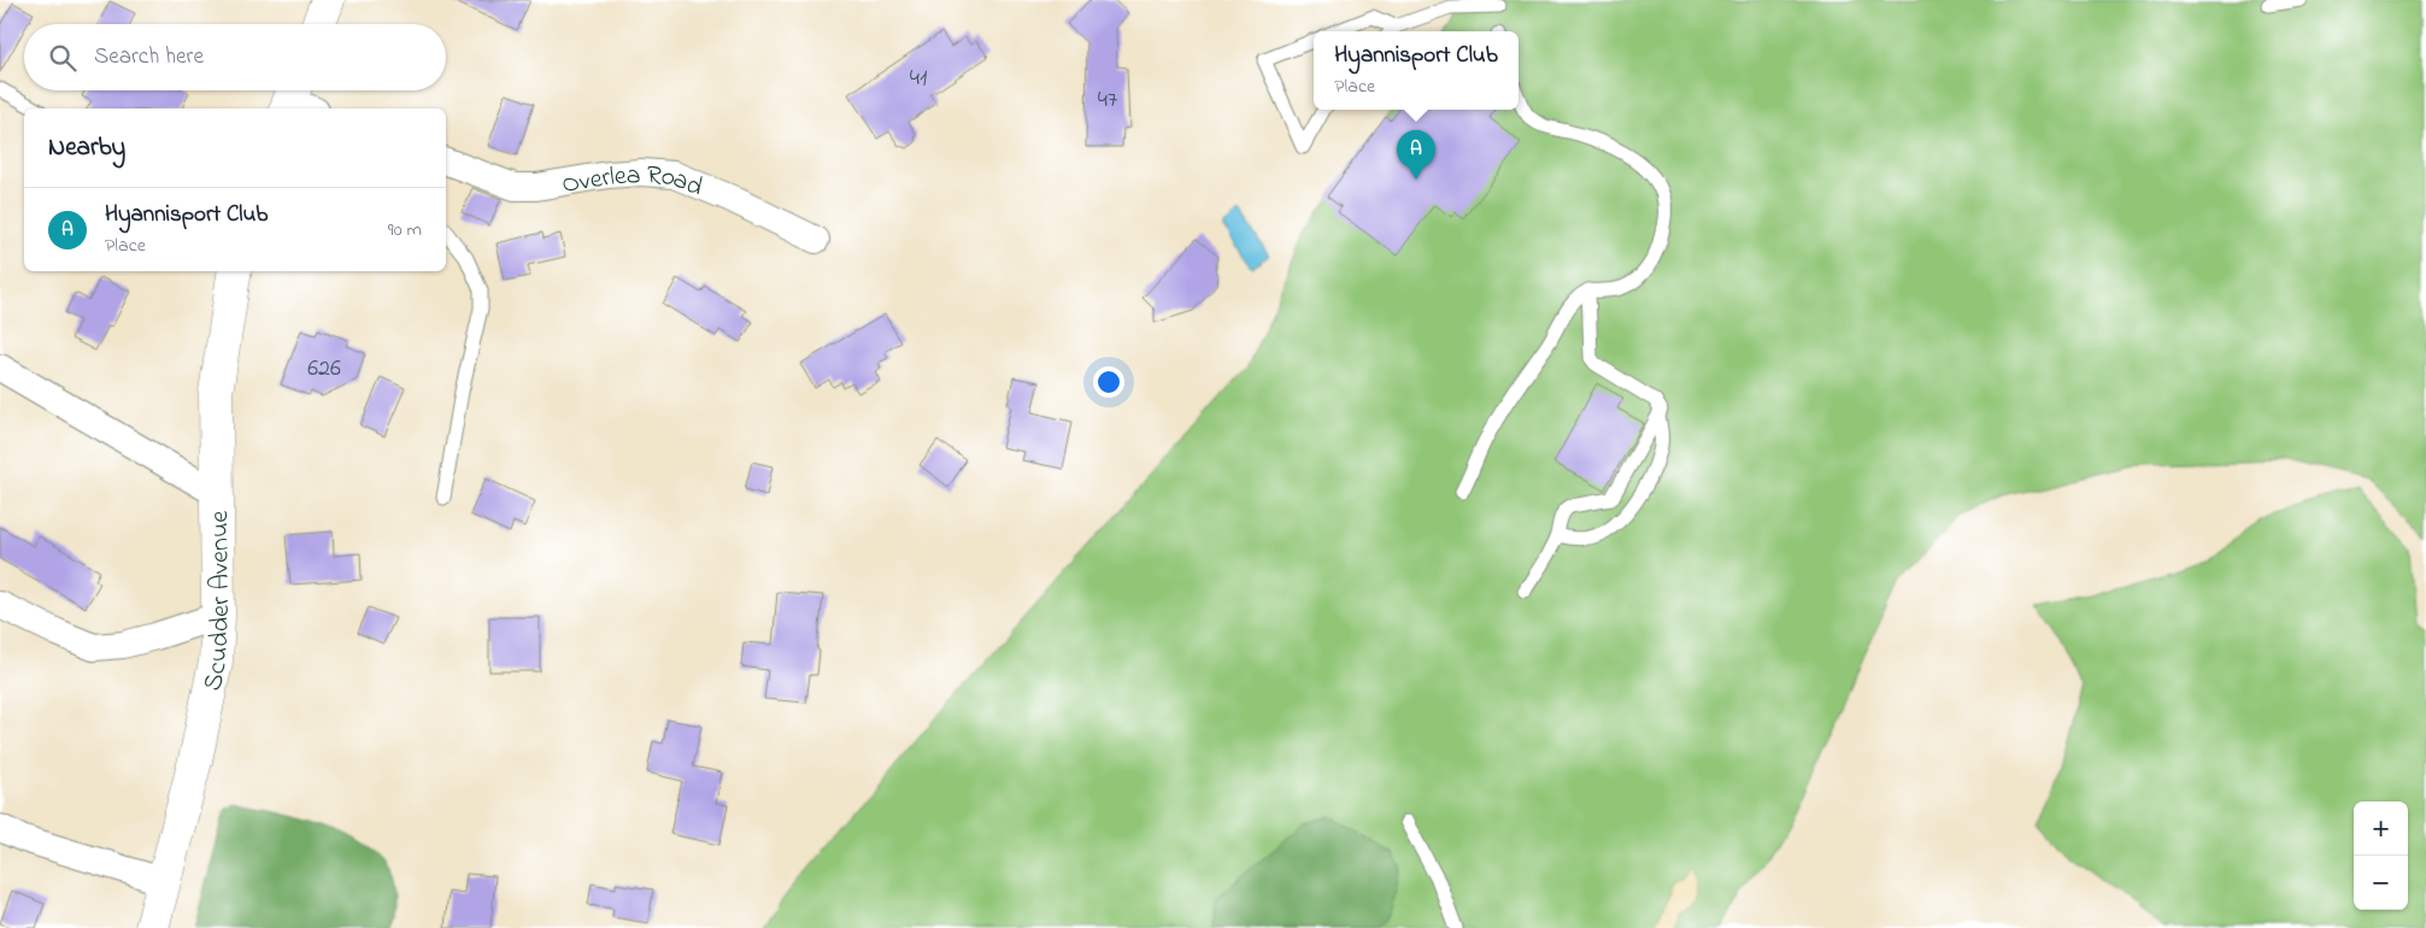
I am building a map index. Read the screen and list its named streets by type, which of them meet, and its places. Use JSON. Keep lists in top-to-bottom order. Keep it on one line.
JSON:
{"streets":{"street":["Overlea Road","Scudder Avenue"]},"house_numbers":["41","47","626"],"page":{"search":"Search here","popup":["Hyannisport Club","Place"],"heading":"Nearby","pins":"A","list":[{"mark":"A","name":"Hyannisport Club","note":"Place","value":"90 m"}],"map_buttons":["+","−"]}}
